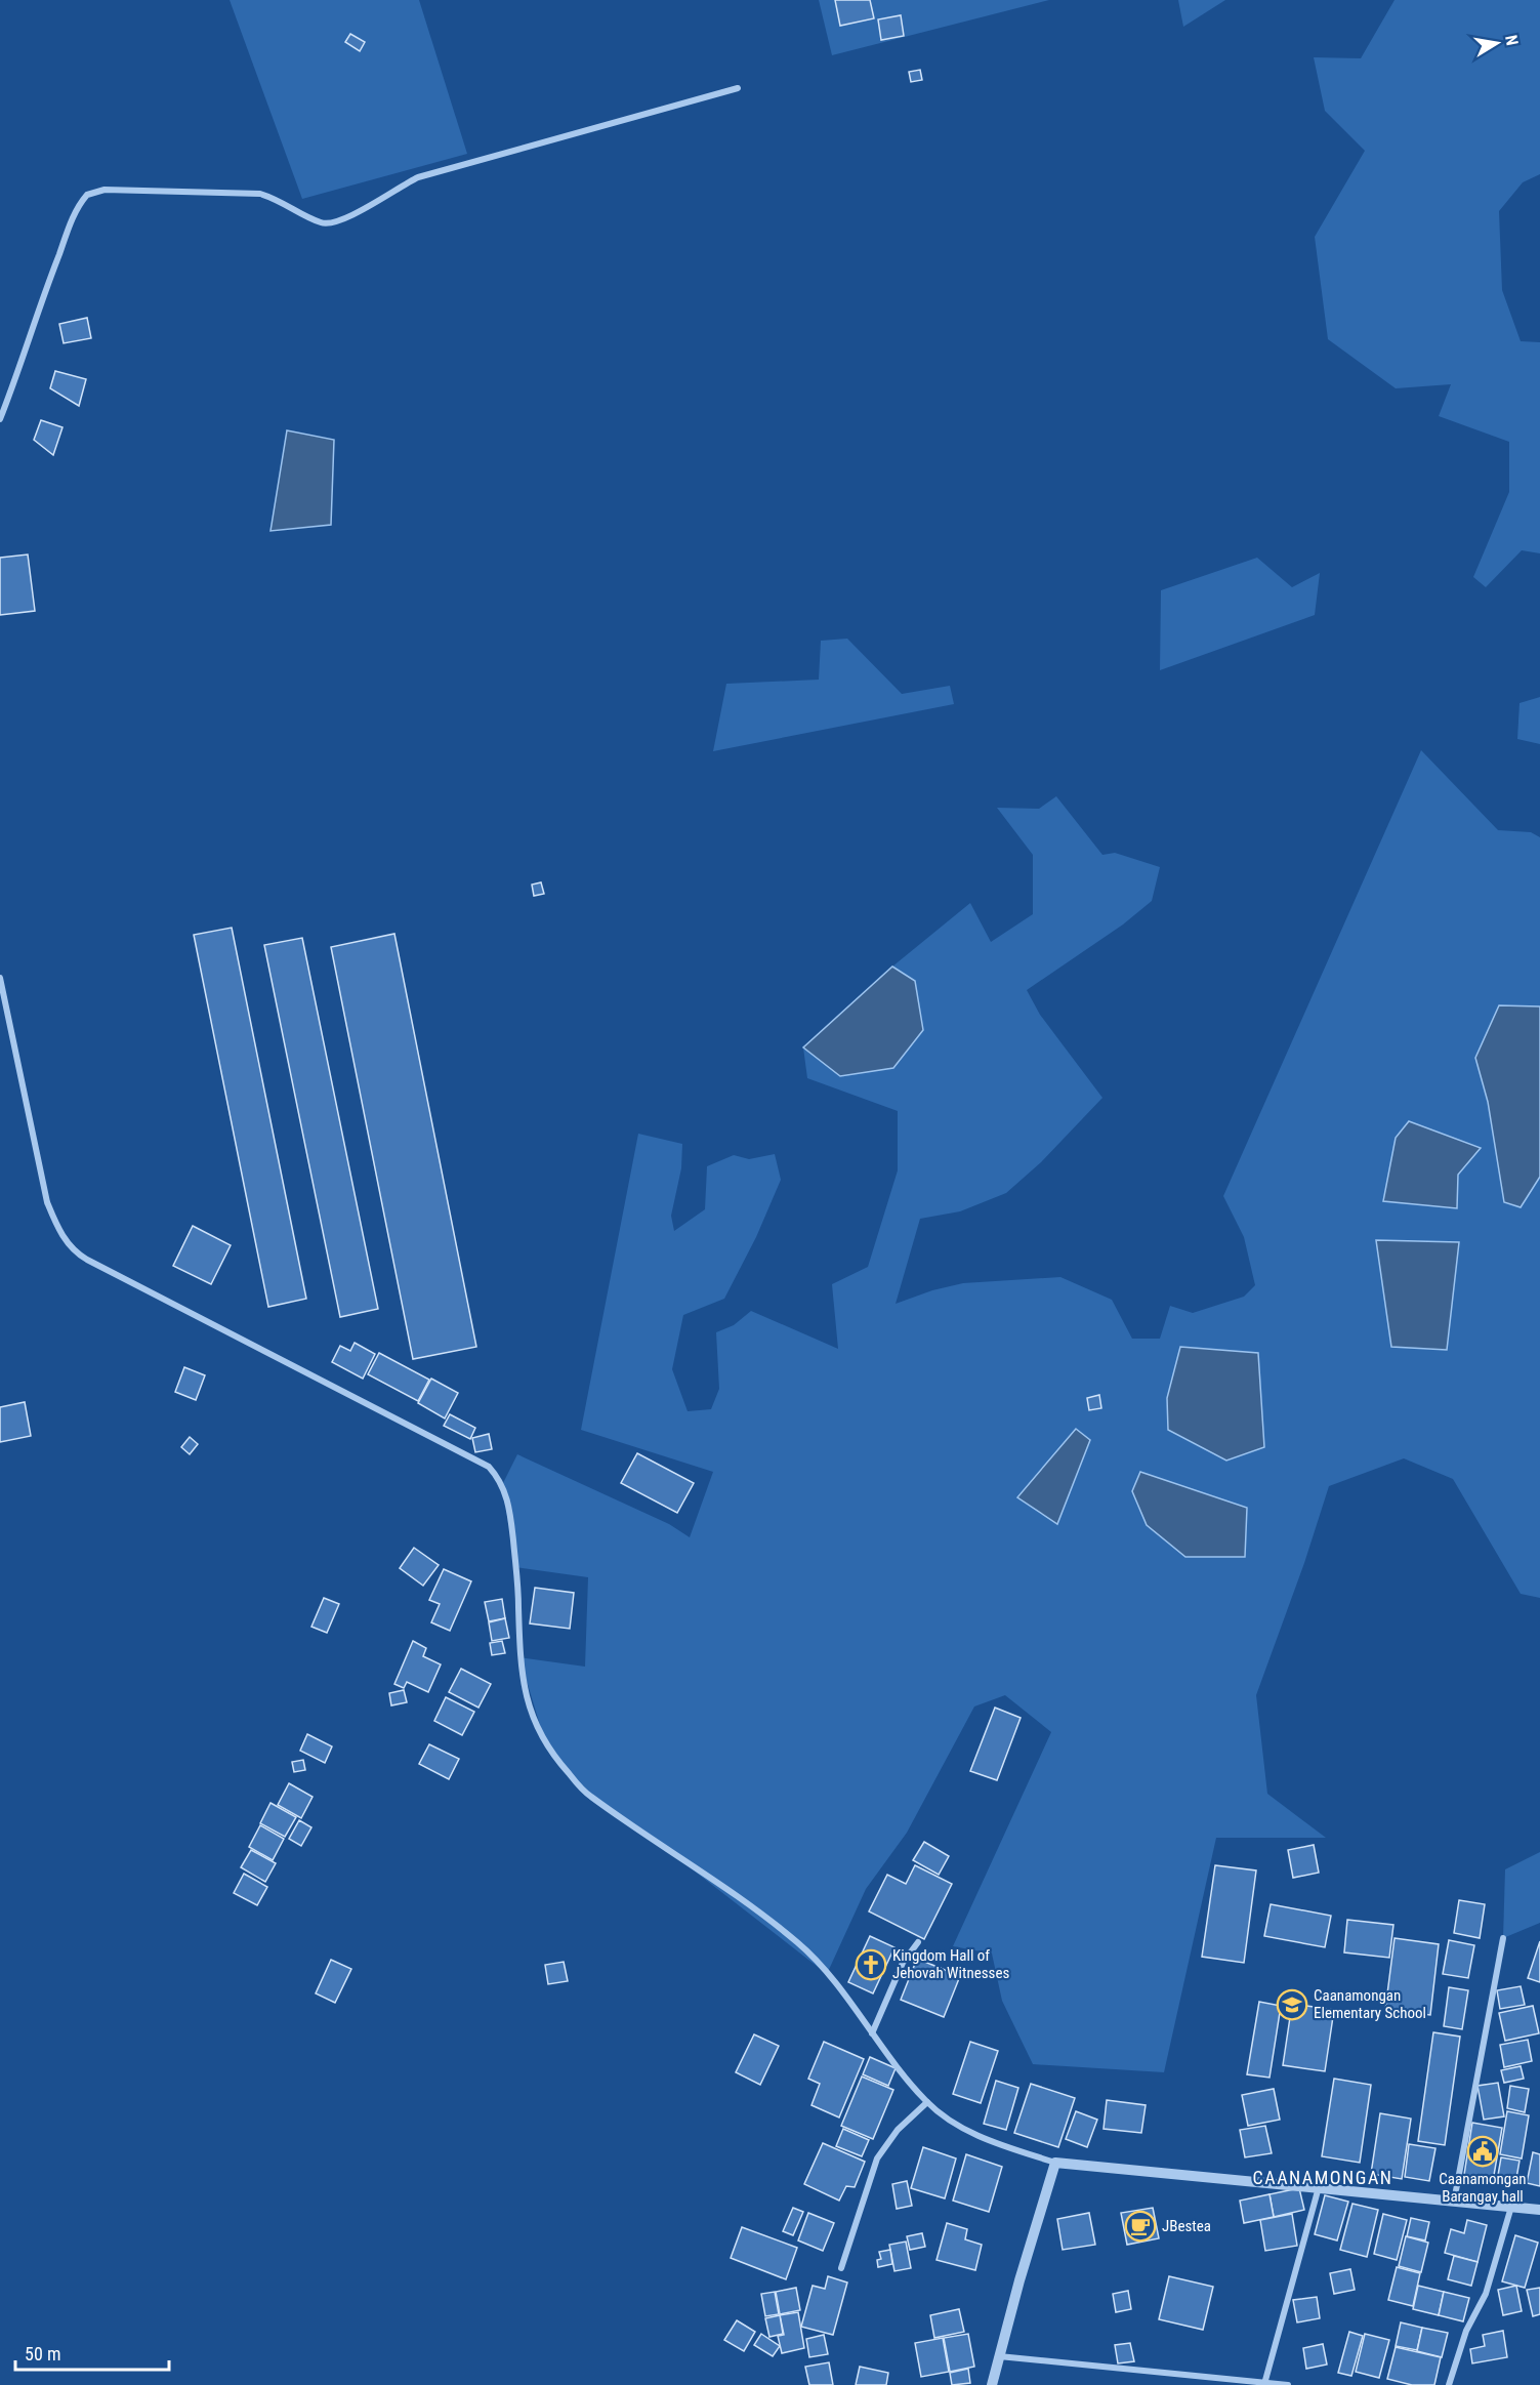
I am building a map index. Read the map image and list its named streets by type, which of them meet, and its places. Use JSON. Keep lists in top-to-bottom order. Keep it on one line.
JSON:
{"districts":["CAANAMONGAN"],"places":{"church":["Kingdom Hall of Jehovah Witnesses"],"school or university":["Caanamongan Elementary School"],"public building":["Caanamongan Barangay hall"],"cafe":["JBestea"]},"scale_bar":"50 m","north":"right"}
